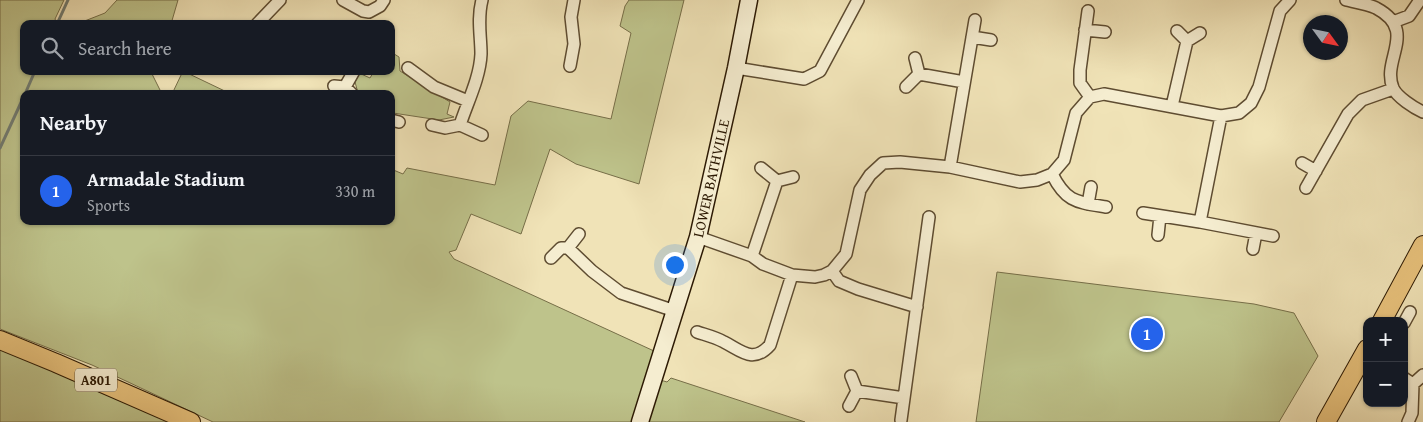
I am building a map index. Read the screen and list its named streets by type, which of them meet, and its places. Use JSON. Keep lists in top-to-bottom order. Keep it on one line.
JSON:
{"streets":{"main road":["LOWER BATHVILLE","A801"]},"north":"bottom right","page":{"search":"Search here","heading":"Nearby","list":[{"mark":"1","name":"Armadale Stadium","note":"Sports","value":"330 m"}],"pins":"1","map_buttons":["+","−"]}}
